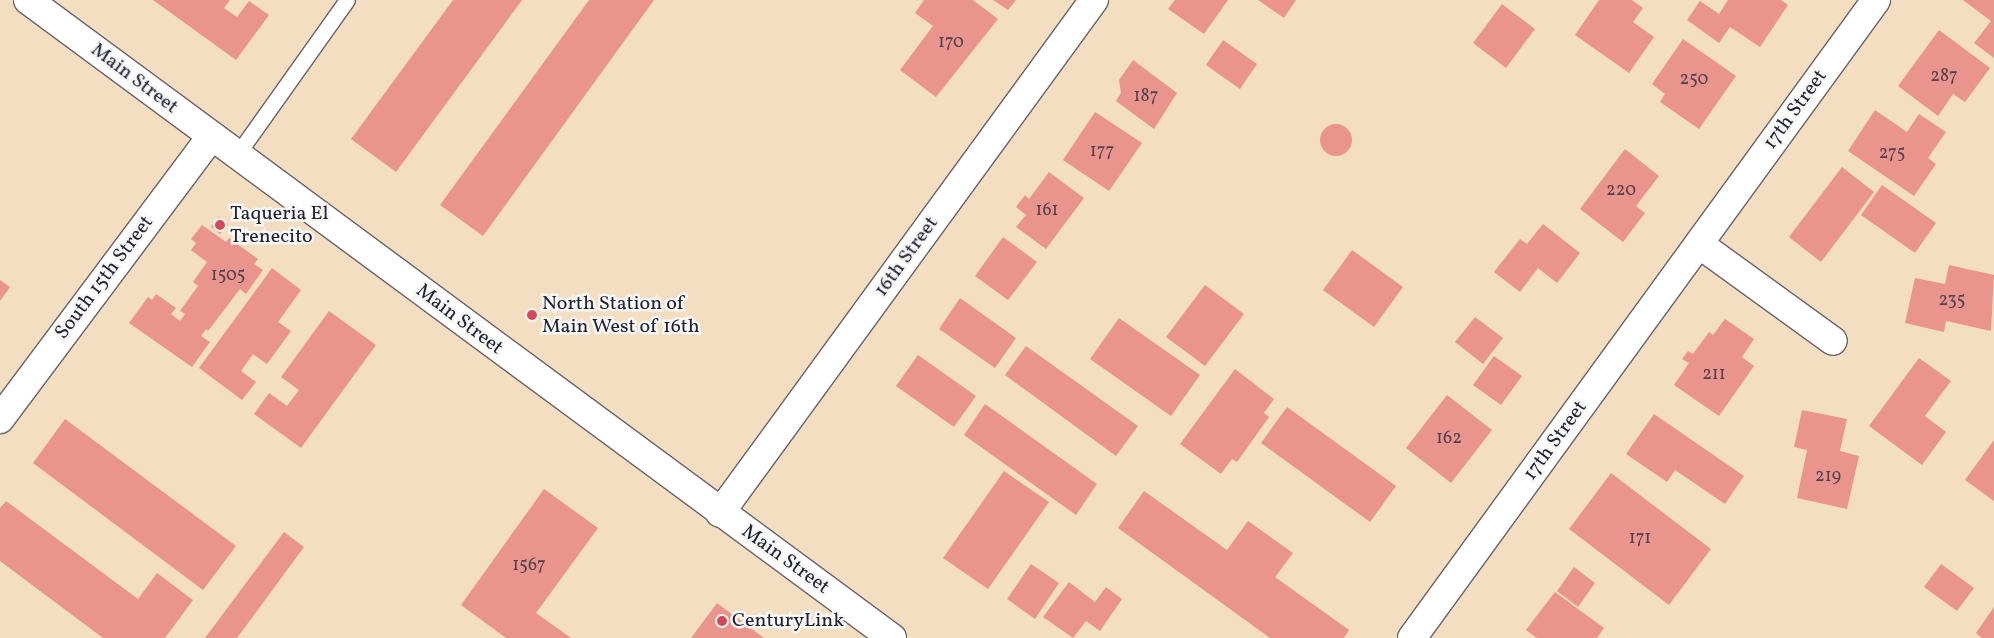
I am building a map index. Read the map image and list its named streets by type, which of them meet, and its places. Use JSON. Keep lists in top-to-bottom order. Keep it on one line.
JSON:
{"streets":{"street":["Main Street","17th Street","16th Street","South 15th Street"]},"crossings":[["Main Street","16th Street"],["Main Street","South 15th Street"]],"places":["Taqueria El Trenecito","North Station of Main West of 16th","CenturyLink"],"house_numbers":["170","287","250","187","177","275","220","161","1505","235","211","162","219","171","1567"]}
